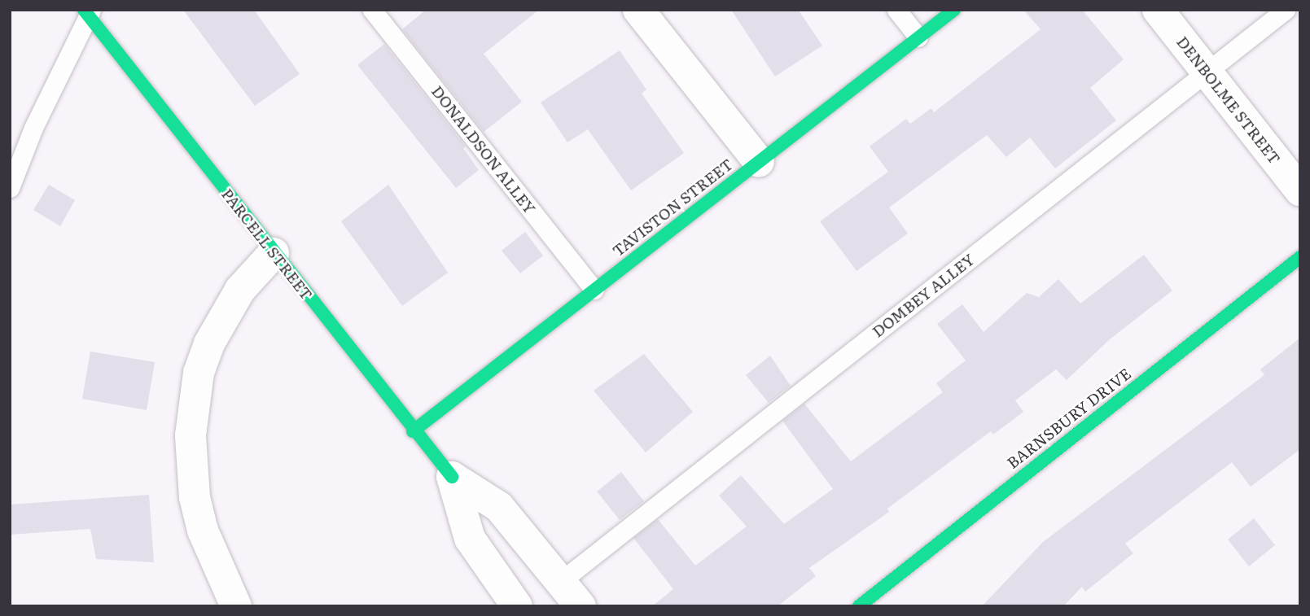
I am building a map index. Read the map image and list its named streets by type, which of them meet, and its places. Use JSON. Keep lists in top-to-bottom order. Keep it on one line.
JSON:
{"streets":{"street":["DENBOLME STREET","TAVISTON STREET","PARCELL STREET","BARNSBURY DRIVE"],"lane":["DONALDSON ALLEY","DOMBEY ALLEY"]},"crossings":[["DENBOLME STREET","DOMBEY ALLEY"],["DONALDSON ALLEY","TAVISTON STREET"],["TAVISTON STREET","PARCELL STREET"],["PARCELL STREET","DOMBEY ALLEY"]]}
